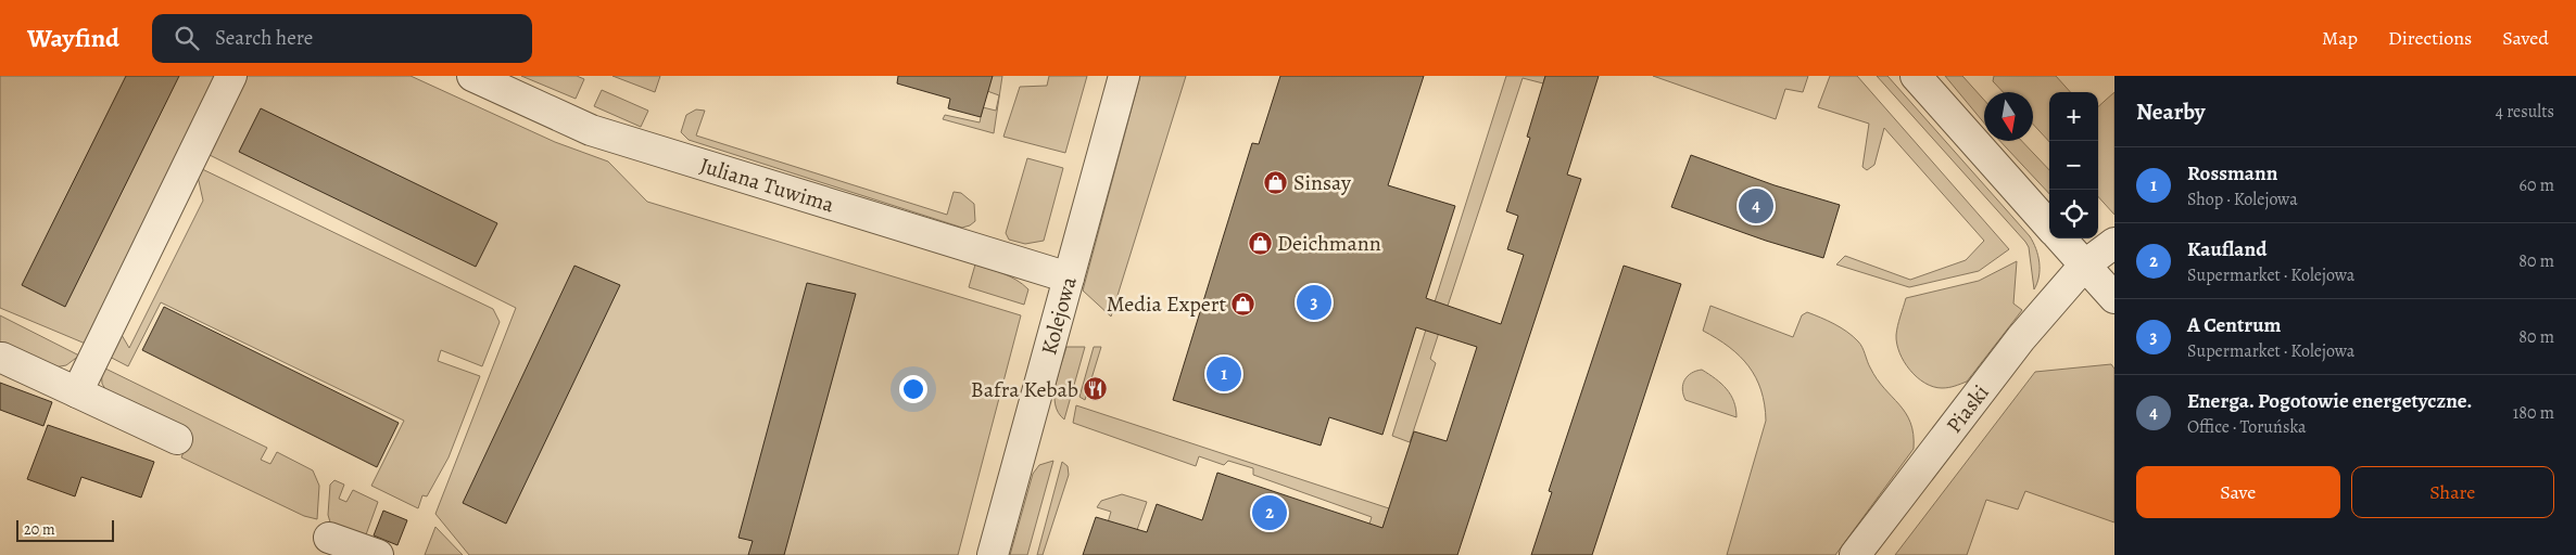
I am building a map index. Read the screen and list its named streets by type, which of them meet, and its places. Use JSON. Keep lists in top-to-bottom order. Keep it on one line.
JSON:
{"streets":{"street":["Juliana Tuwima","Kolejowa","Piaski"]},"crossings":[["Juliana Tuwima","Kolejowa"]],"places":{"shop":["Sinsay","Deichmann","Media Expert"],"restaurant":["Bafra Kebab"]},"scale_bar":"20 m","north":"bottom","page":{"header":"Wayfind","search":"Search here","nav":["Map","Directions","Saved"],"heading":["Nearby","4 results"],"map_buttons":["+","−"],"list":[{"mark":"1","name":"Rossmann","note":"Shop · Kolejowa","value":"60 m"},{"mark":"2","name":"Kaufland","note":"Supermarket · Kolejowa","value":"80 m"},{"mark":"3","name":"A Centrum","note":"Supermarket · Kolejowa","value":"80 m"},{"mark":"4","name":"Energa. Pogotowie energetyczne.","note":"Office · Toruńska","value":"180 m"}],"pins":["4","3","1","2"],"buttons":["Save","Share"],"scale":"20 m"}}
